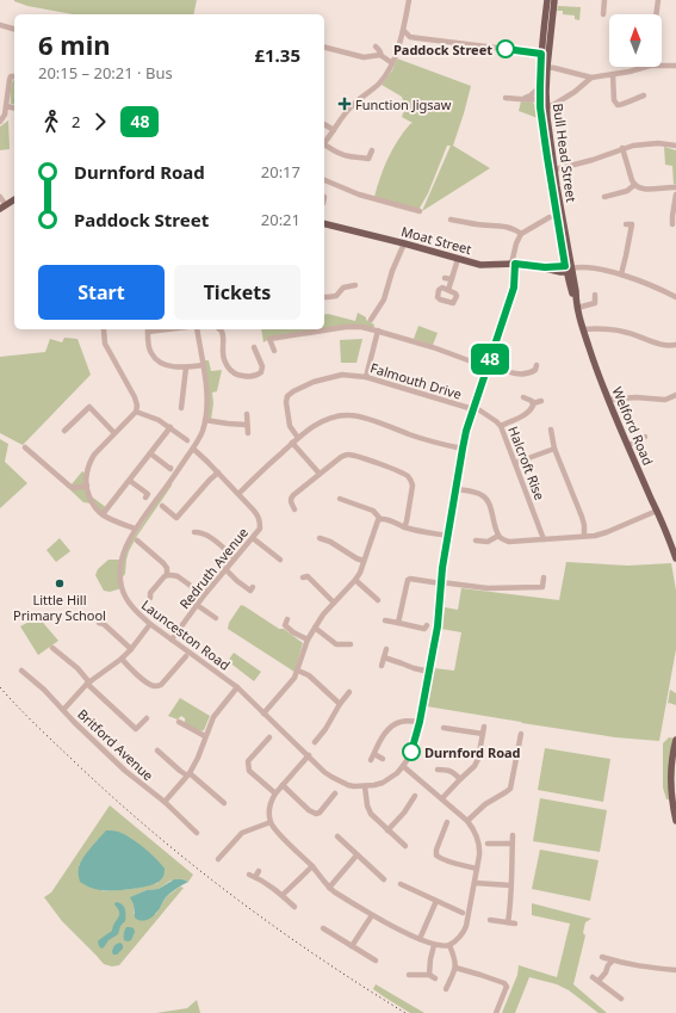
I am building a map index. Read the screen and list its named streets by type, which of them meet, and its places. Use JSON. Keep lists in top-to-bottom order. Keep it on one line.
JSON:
{"streets":{"main road":["Bull Head Street","Moat Street","Welford Road"],"street":["Falmouth Drive","Halcroft Rise","Redruth Avenue","Launceston Road","Britford Avenue"]},"crossings":[["Bull Head Street","Moat Street"],["Bull Head Street","Welford Road"],["Moat Street","Welford Road"],["Falmouth Drive","Halcroft Rise"],["Redruth Avenue","Launceston Road"]],"places":{"other":["Paddock Street","Little Hill Primary School","Durnford Road"],"health":["Function Jigsaw"]},"lines":["bus line 48"],"north":"top","page":{"on_map":"48","heading":["6 min","20:15 – 20:21 · Bus","£1.35"],"legs":["2","48"],"list":[{"name":"Durnford Road","value":"20:17"},{"name":"Paddock Street","value":"20:21"}],"buttons":["Start","Tickets"]}}
